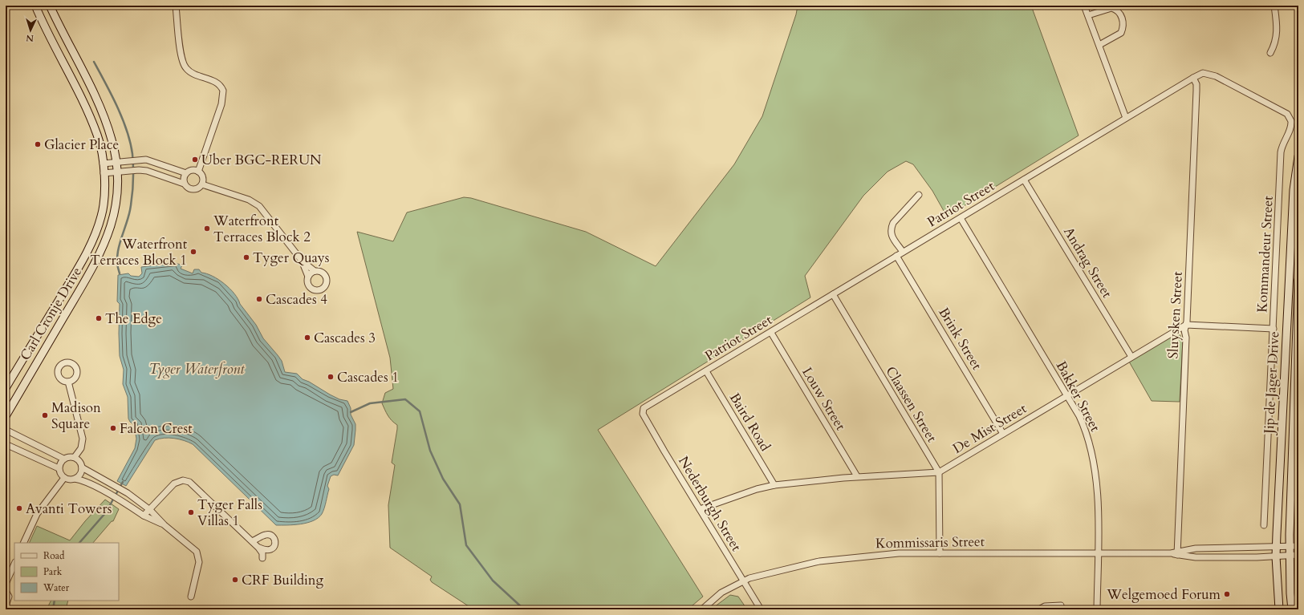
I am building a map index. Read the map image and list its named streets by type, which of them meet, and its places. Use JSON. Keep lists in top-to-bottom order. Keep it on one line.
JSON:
{"streets":{"main road":["Carl Cronje Drive","Jip de Jager Drive"],"street":["Patriot Street","Kommandeur Street","Andrag Street","Sluysken Street","Brink Street","Bakker Street","Louw Street","Claassen Street","Baird Road","De Mist Street","Nederburgh Street","Kommissaris Street"]},"crossings":[["Patriot Street","Kommandeur Street"],["Patriot Street","Andrag Street"],["Patriot Street","Sluysken Street"],["Patriot Street","Brink Street"],["Patriot Street","Bakker Street"],["Patriot Street","Louw Street"],["Patriot Street","Claassen Street"],["Patriot Street","Baird Road"],["Patriot Street","Nederburgh Street"],["Andrag Street","De Mist Street"],["Sluysken Street","De Mist Street"],["Sluysken Street","Kommissaris Street"],["Brink Street","De Mist Street"],["Jip de Jager Drive","Kommissaris Street"],["Bakker Street","De Mist Street"],["Bakker Street","Kommissaris Street"],["Louw Street","De Mist Street"],["Claassen Street","De Mist Street"],["Baird Road","De Mist Street"],["De Mist Street","Nederburgh Street"],["Nederburgh Street","Kommissaris Street"]],"water":["Tyger Waterfront"],"places":["Glacier Place","Uber BGC-RERUN","Waterfront Terraces Block 2","Waterfront Terraces Block 1","Tyger Quays","Cascades 4","The Edge","Cascades 3","Cascades 1","Madison Square","Falcon Crest","Avanti Towers","Tyger Falls Villas 1","CRF Building","Welgemoed Forum"],"legend":["Road","Park","Water"],"north":"bottom"}
